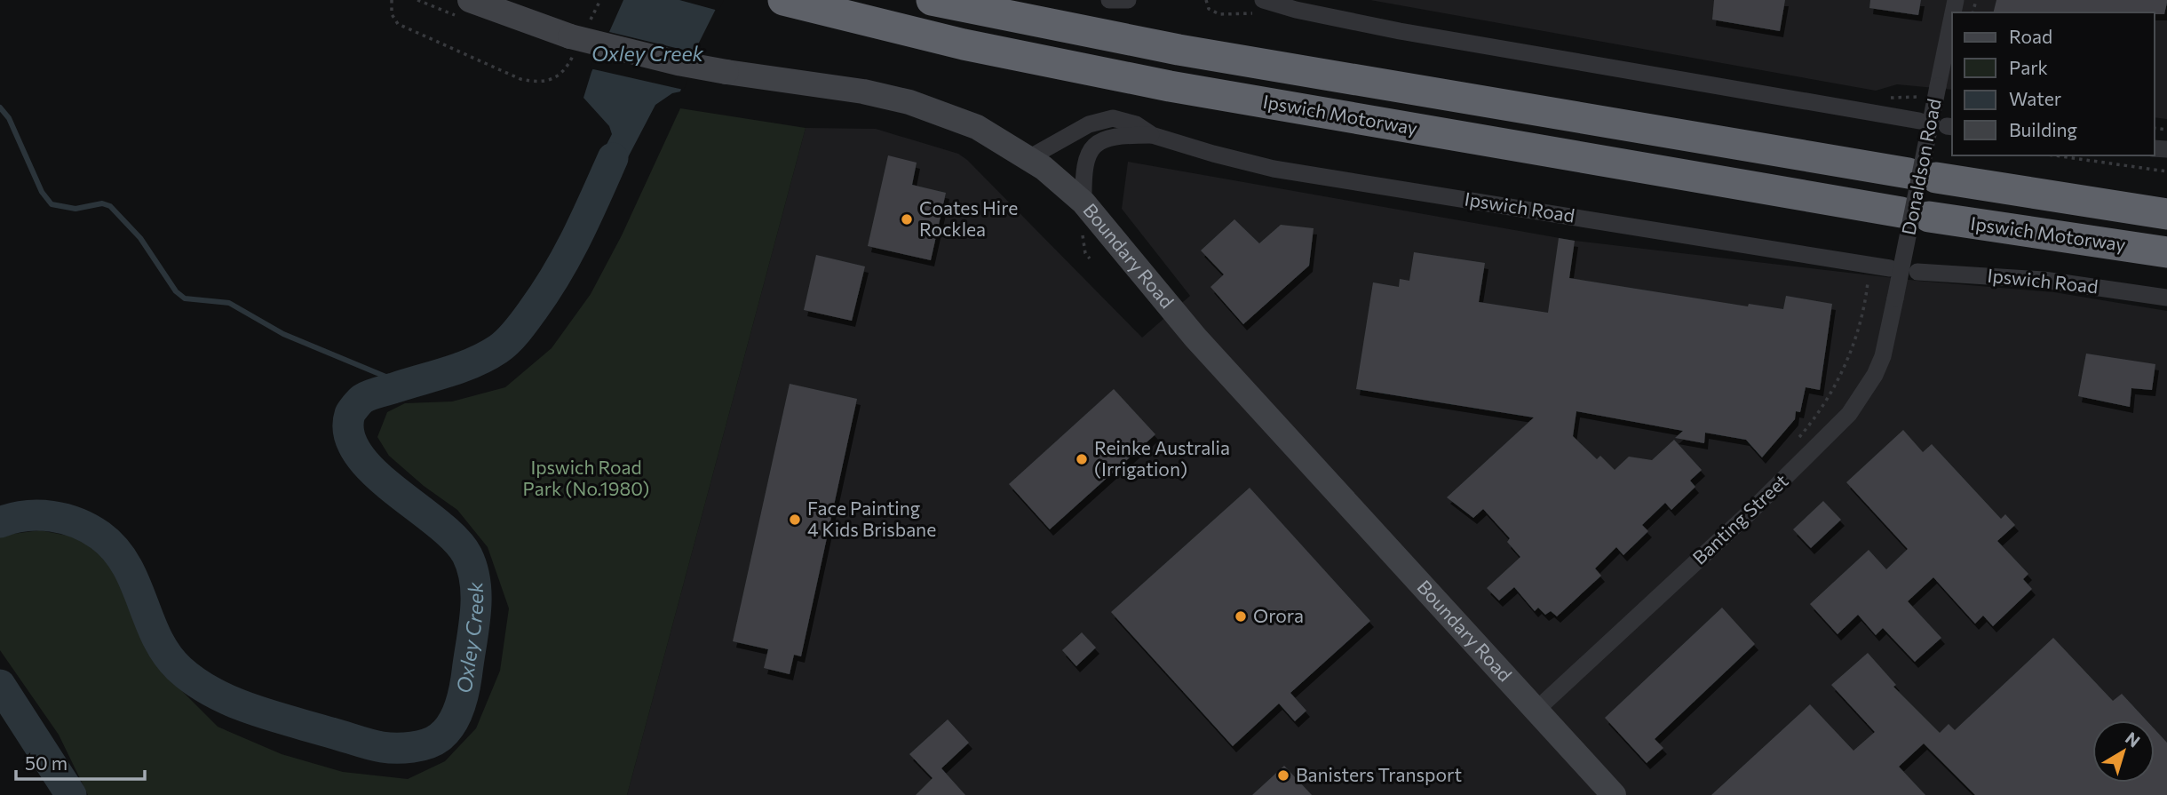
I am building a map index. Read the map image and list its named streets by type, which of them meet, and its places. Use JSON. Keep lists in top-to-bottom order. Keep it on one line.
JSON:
{"streets":{"highway":["Ipswich Motorway"],"main road":["Boundary Road"],"street":["Donaldson Road","Ipswich Road","Banting Street"]},"crossings":[["Donaldson Road","Banting Street"],["Ipswich Road","Boundary Road"],["Boundary Road","Banting Street"]],"water":["Oxley Creek"],"parks":["Ipswich Road Park (No.1980)"],"places":["Coates Hire Rocklea","Reinke Australia (Irrigation)","Face Painting 4 Kids Brisbane","Orora","Banisters Transport"],"legend":["Road","Park","Water","Building"],"scale_bar":"50 m","north":"top right"}
